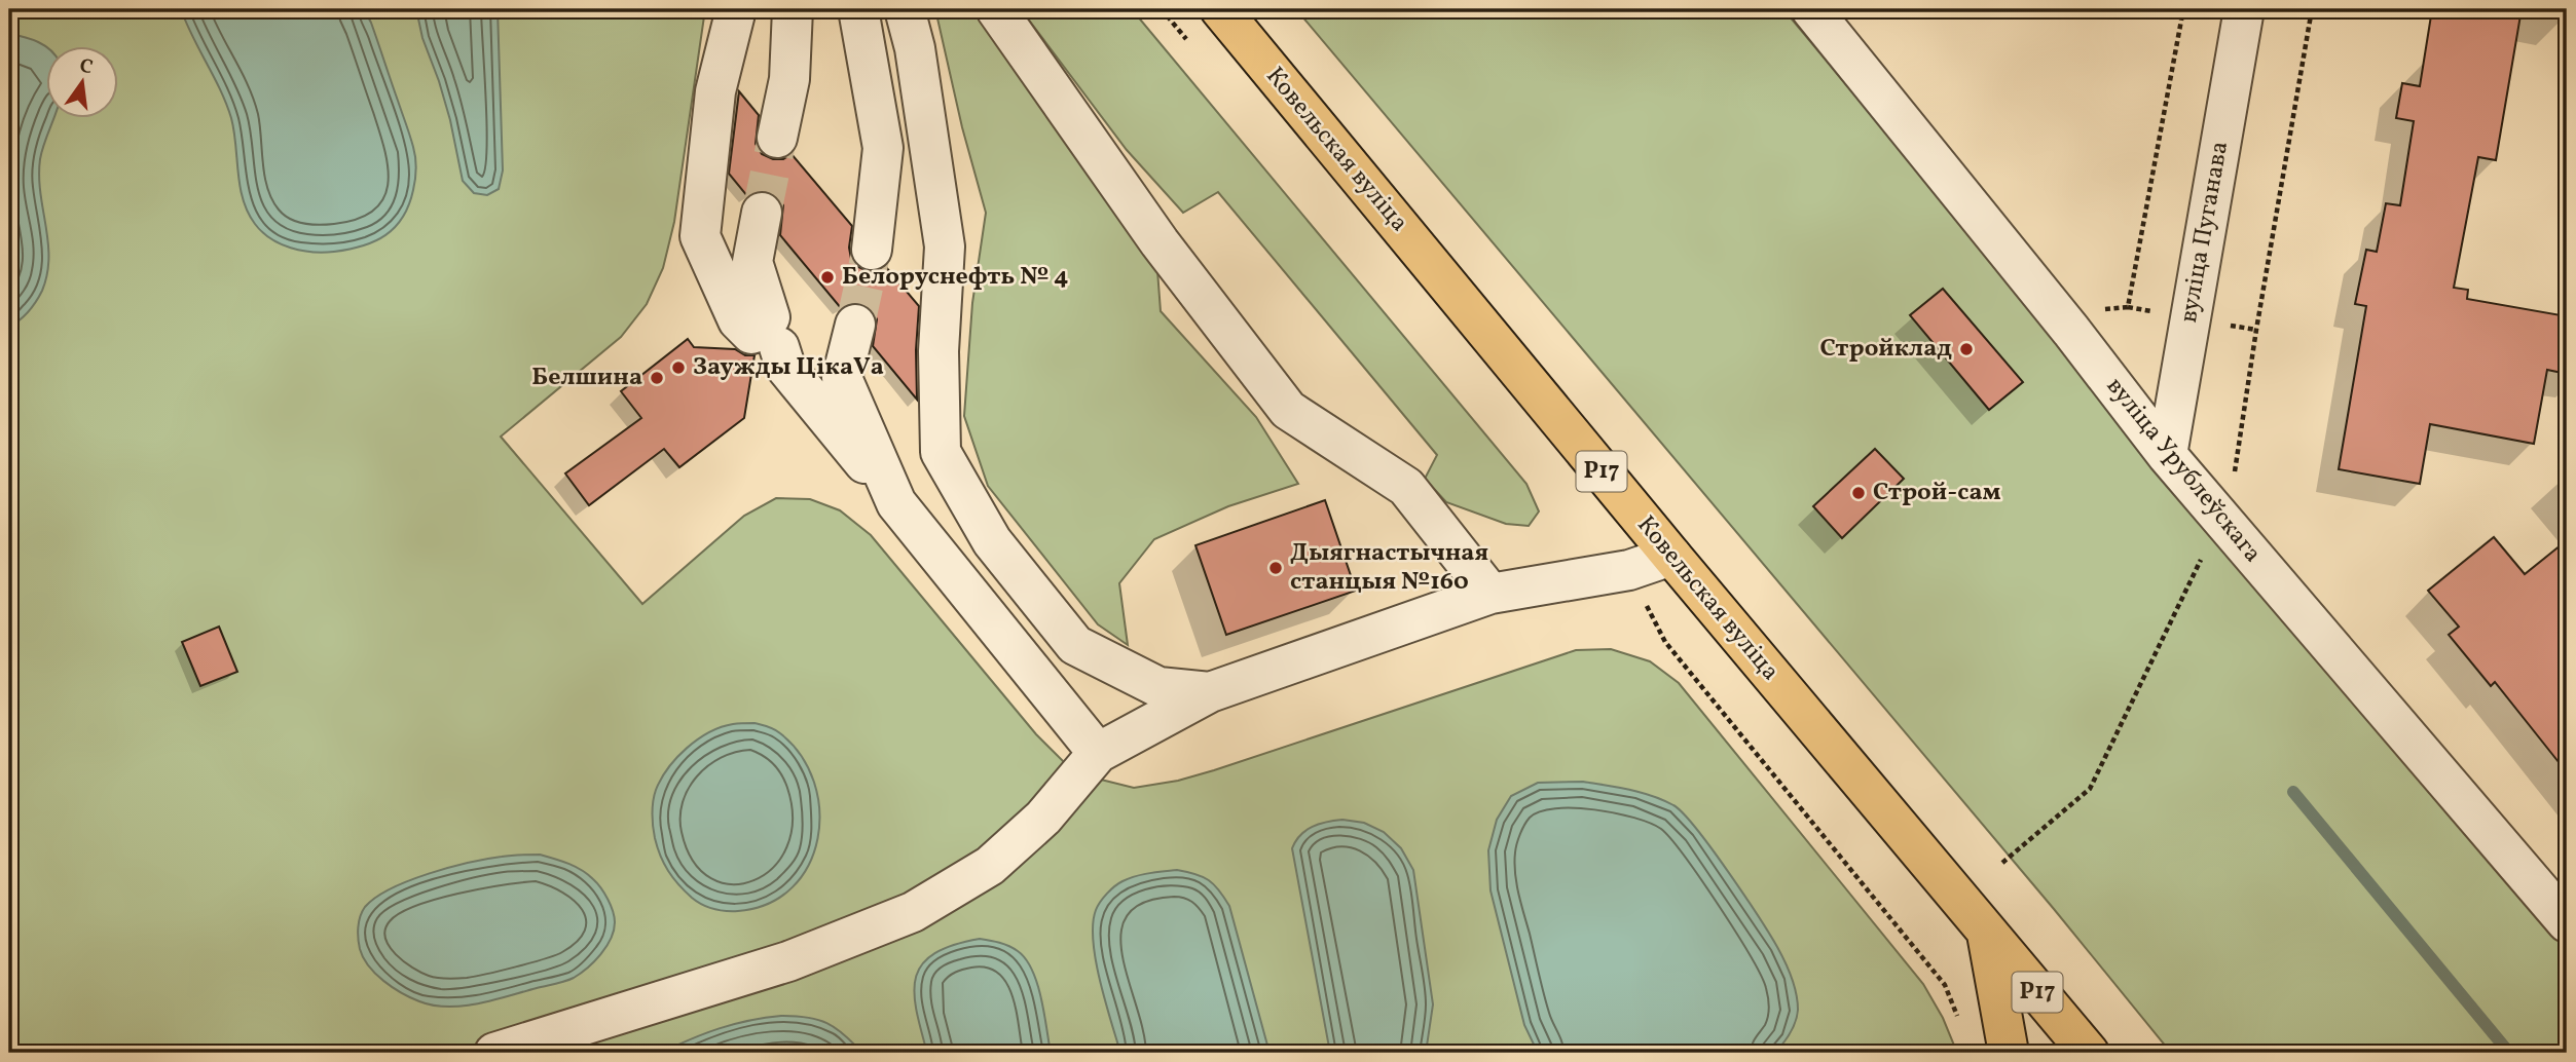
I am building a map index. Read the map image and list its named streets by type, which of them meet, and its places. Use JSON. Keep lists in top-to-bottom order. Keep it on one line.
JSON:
{"streets":{"highway":["Ковельская вуліца","Р17"],"street":["вуліца Пуганава","вуліца Урублеўскага"]},"crossings":[["вуліца Пуганава","вуліца Урублеўскага"]],"places":["Белоруснефть № 4","Стройклад","Заужды ЦікаVа","Белшина","Строй-сам","Дыягнастычная станцыя №160"],"north":"top"}
